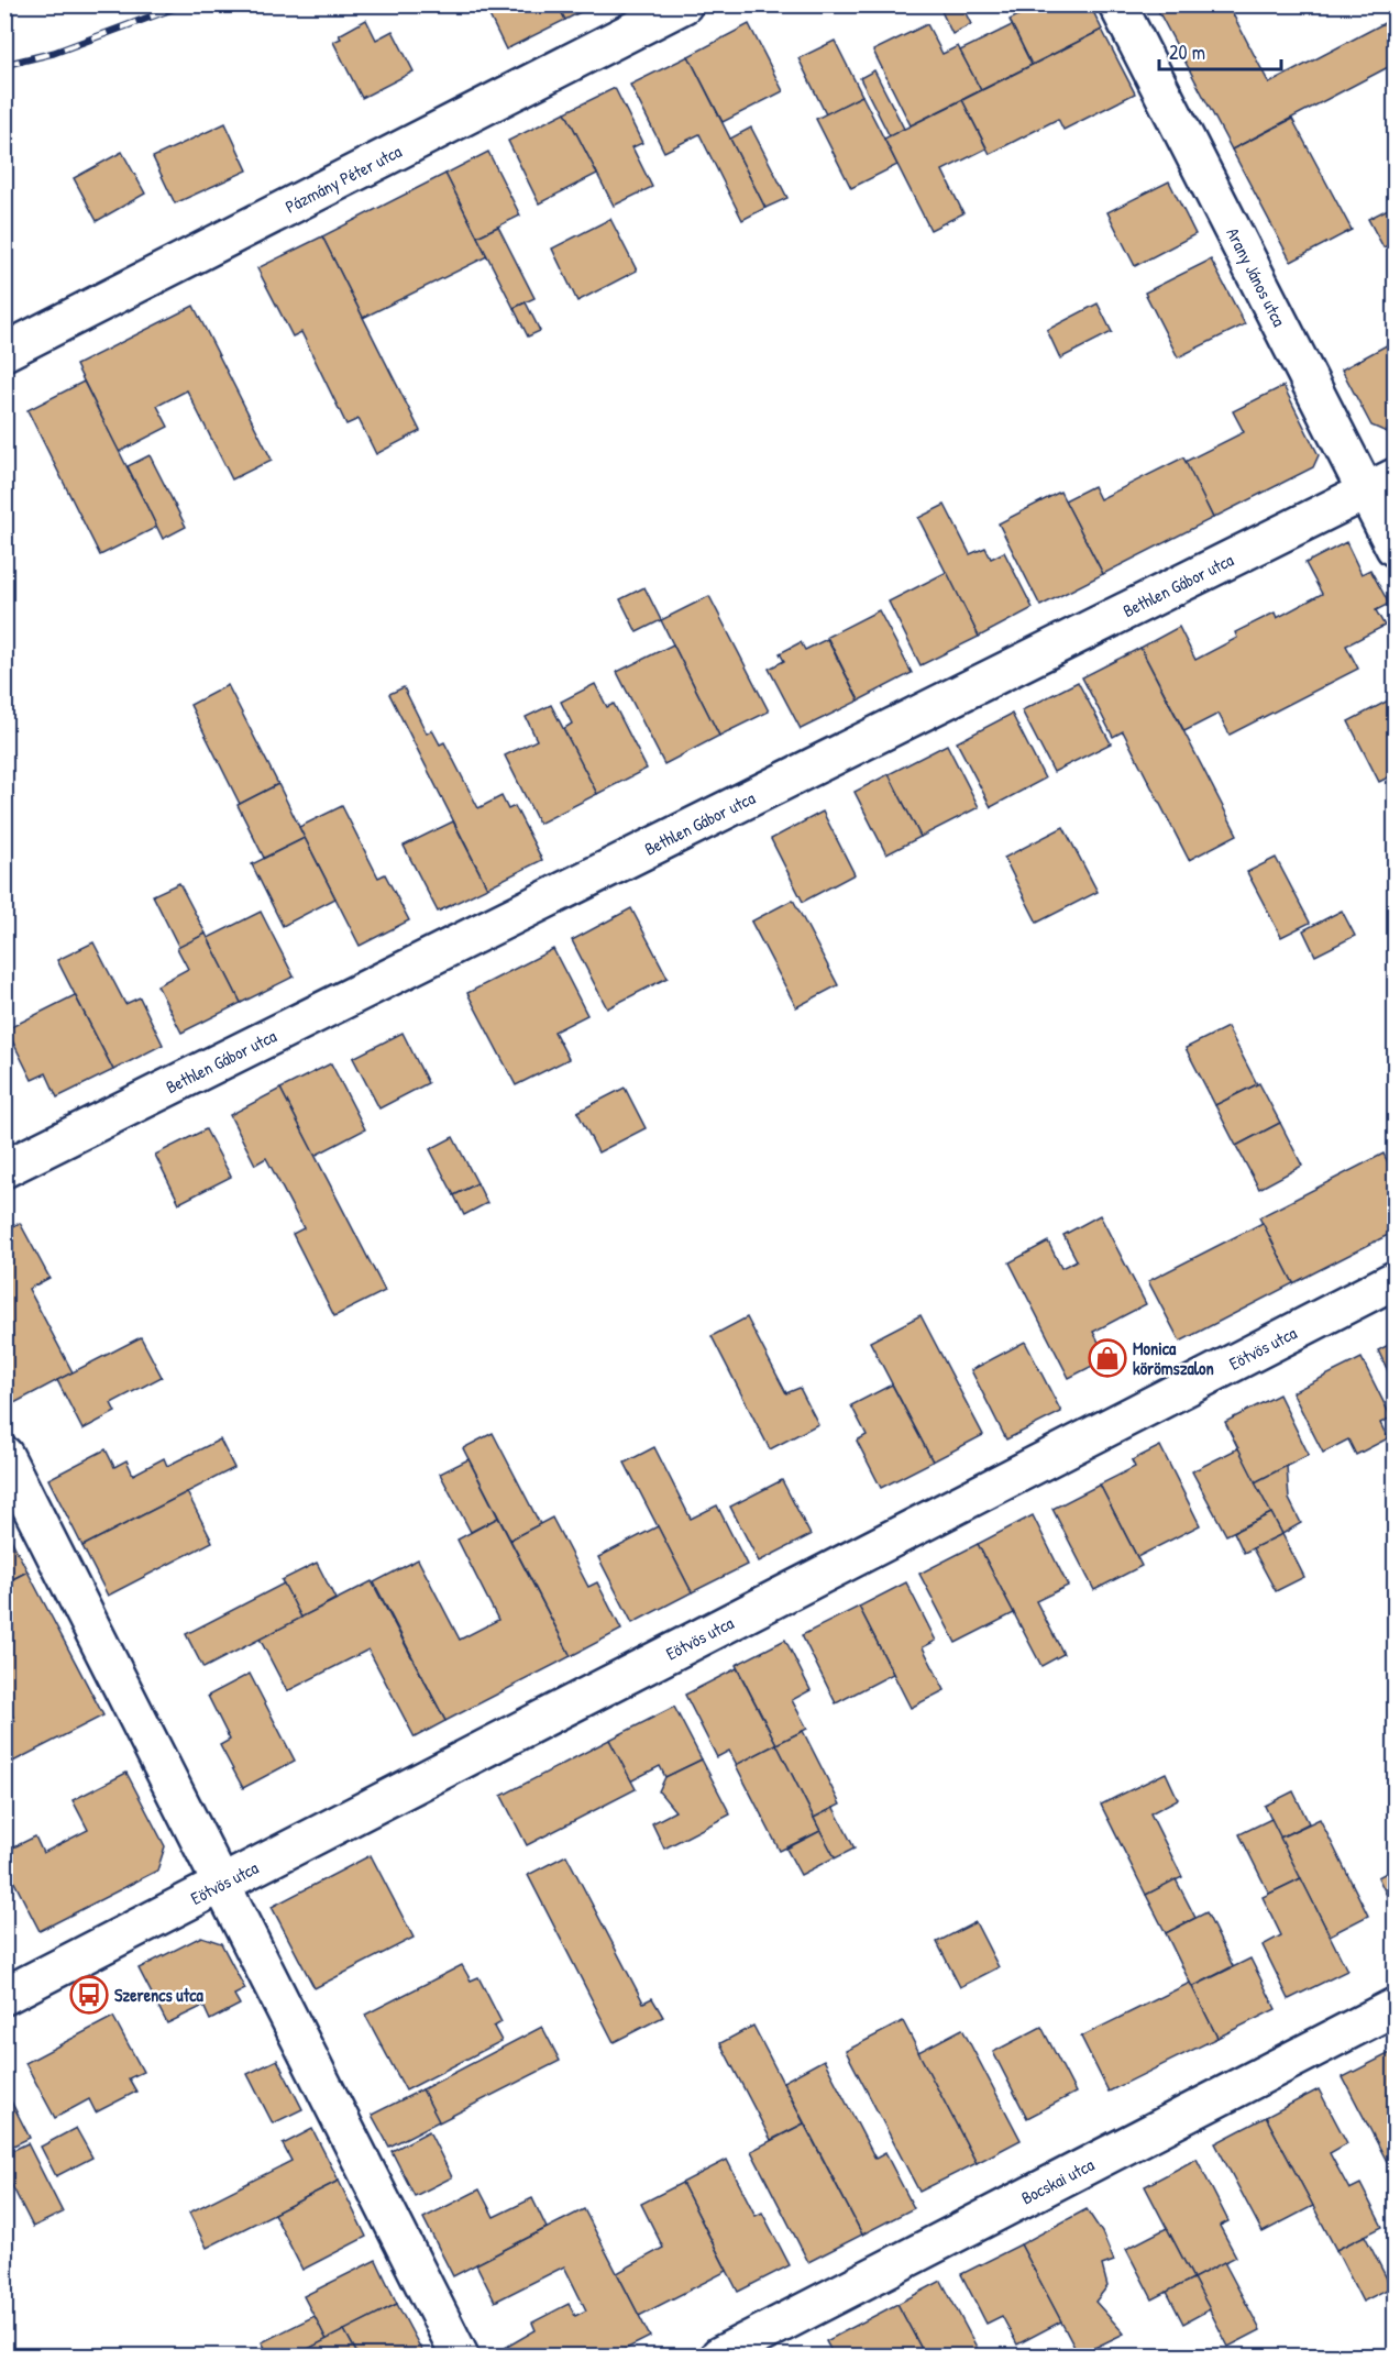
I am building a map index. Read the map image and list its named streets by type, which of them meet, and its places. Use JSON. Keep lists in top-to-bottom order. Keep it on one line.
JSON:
{"streets":{"street":["Pázmány Péter utca","Arany János utca","Bethlen Gábor utca","Eötvös utca","Bocskai utca"]},"crossings":[["Arany János utca","Bethlen Gábor utca"]],"places":{"shop":["Monica körömszalon"],"bus stop":["Szerencs utca"]},"scale_bar":"20 m"}
